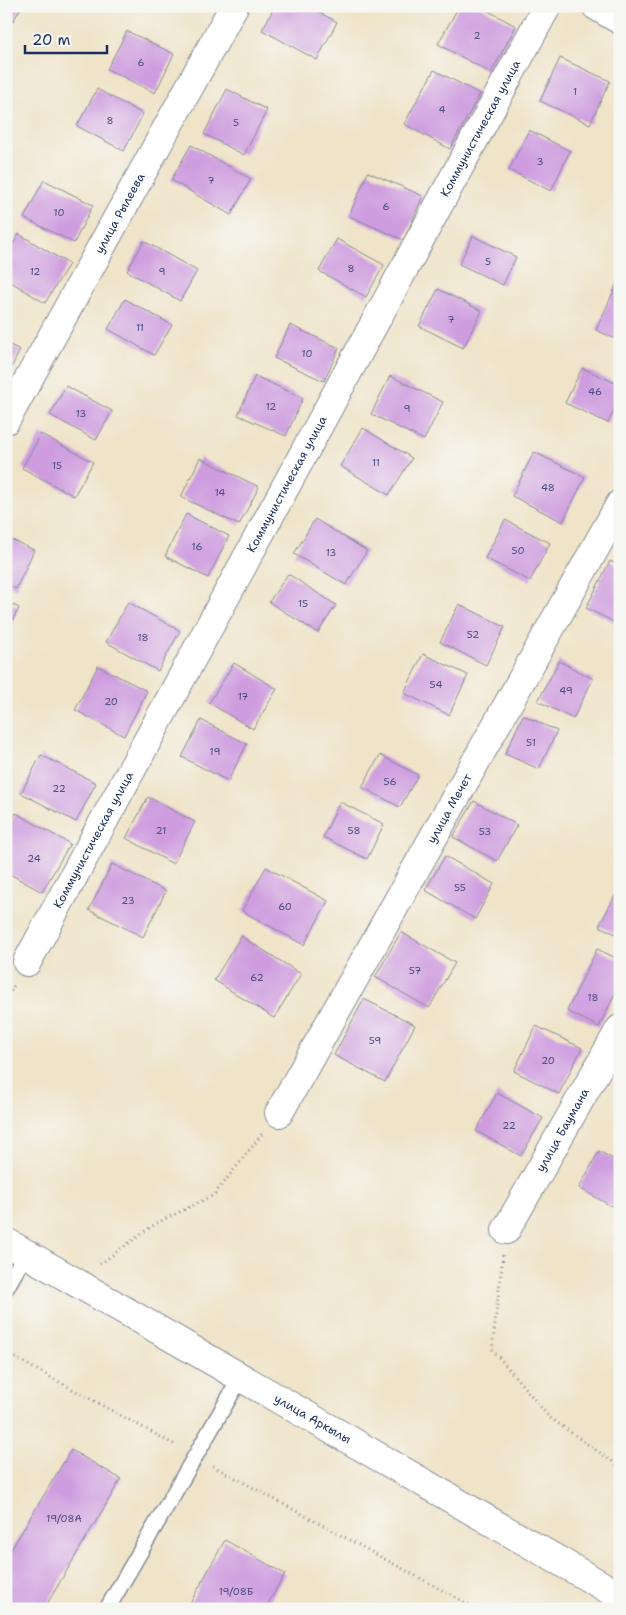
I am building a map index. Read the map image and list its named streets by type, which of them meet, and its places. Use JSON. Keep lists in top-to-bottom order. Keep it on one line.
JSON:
{"streets":{"street":["Коммунистическая улица","улица Рылеева","улица Мечет","улица Баумана","улица Аркылы"]},"house_numbers":["2","6","1","4","8","5","3","7","6","10","5","8","12","9","7","11","10","46","12","9","13","11","15","48","14","16","50","13","15","52","18","54","49","17","20","51","19","56","22","21","58","53","24","55","23","60","57","62","18","59","20","22","19/08А","19/08Б"],"scale_bar":"20 m"}
